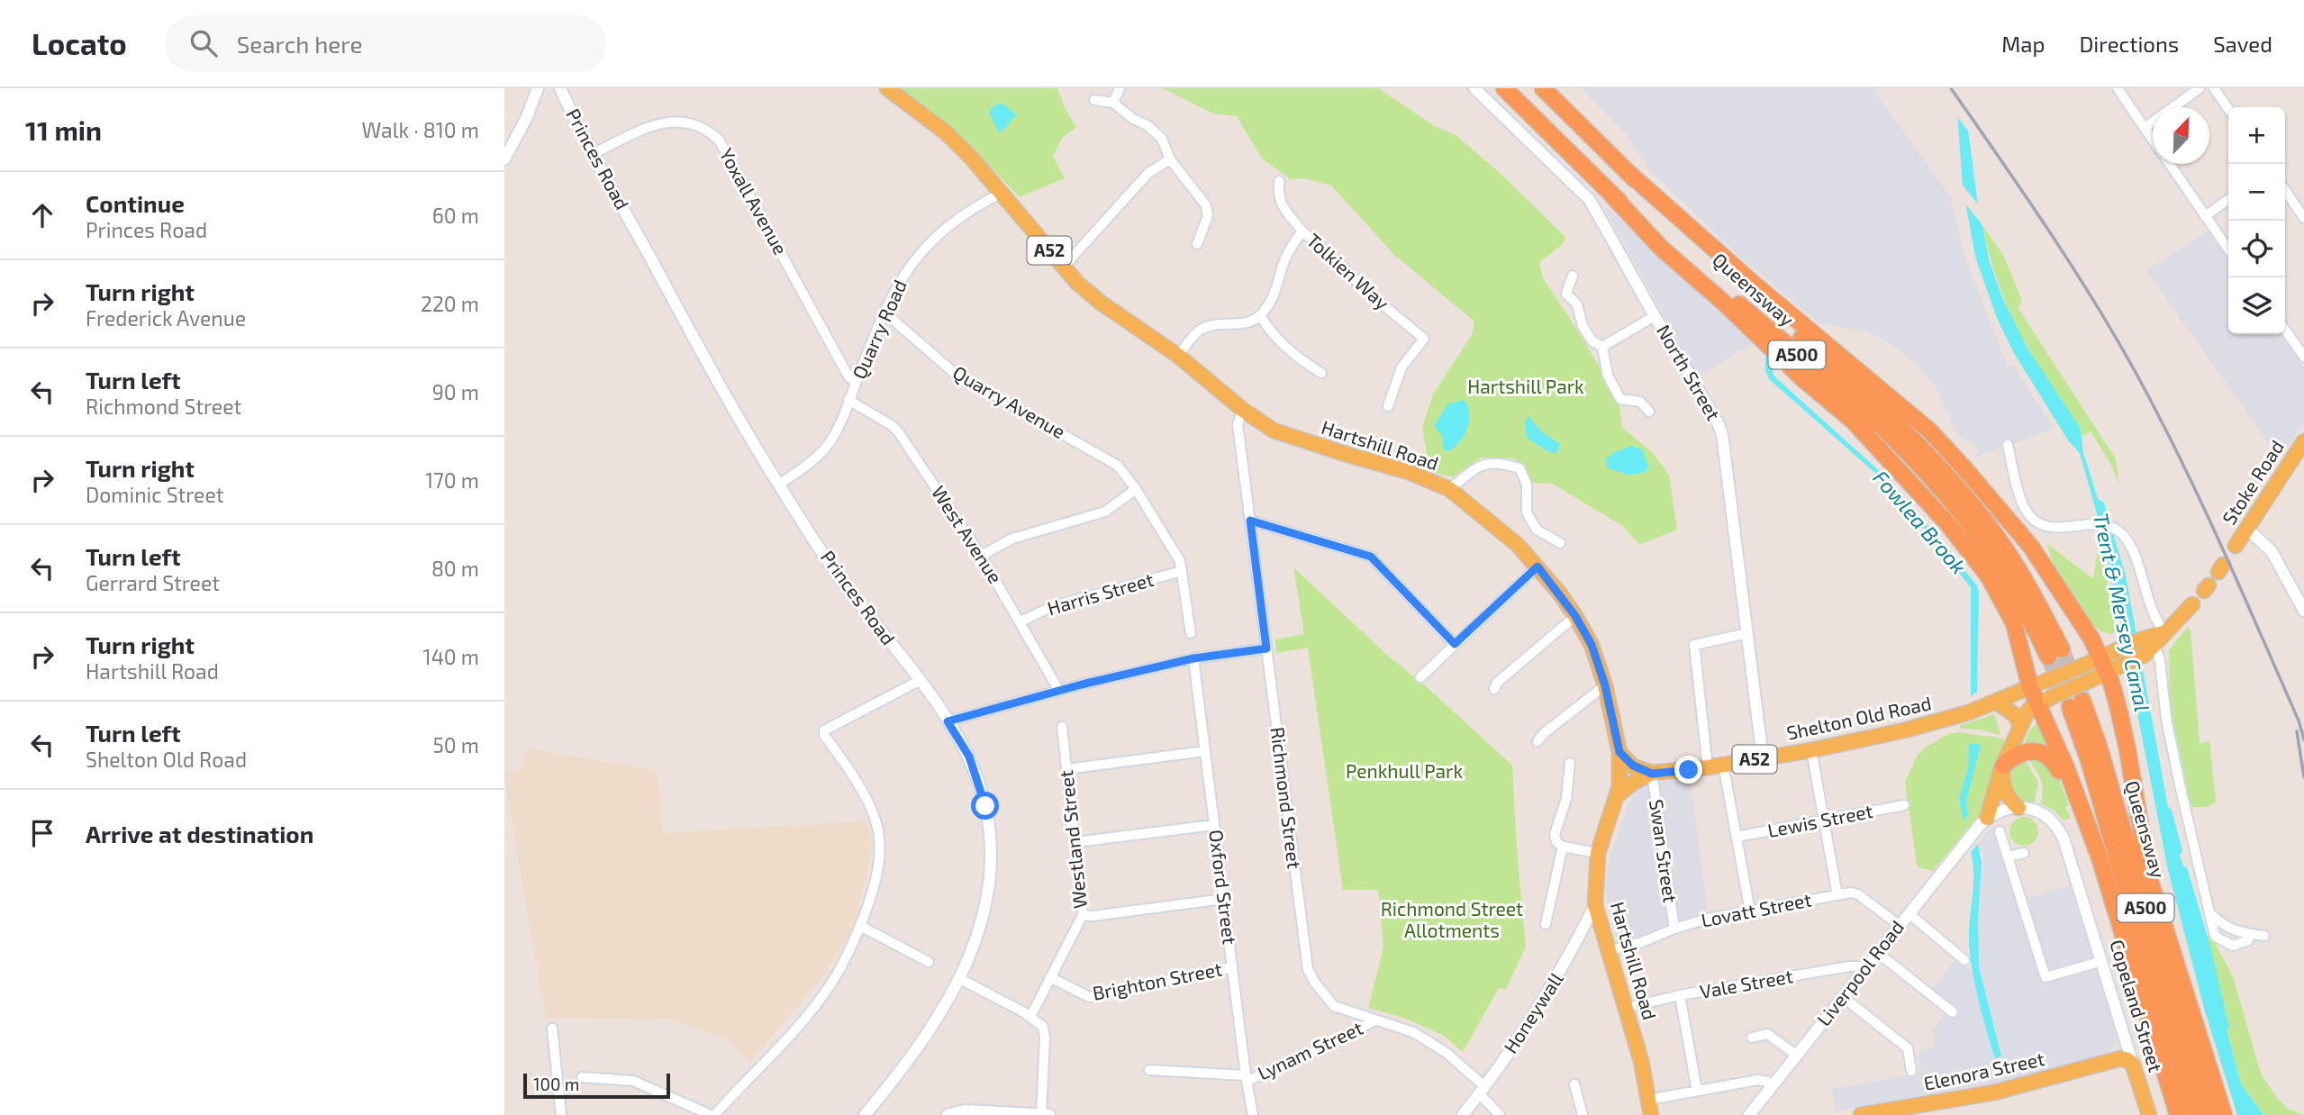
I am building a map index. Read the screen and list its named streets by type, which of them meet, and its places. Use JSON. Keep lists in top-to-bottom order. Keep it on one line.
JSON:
{"streets":{"highway":["Queensway","A500"],"main road":["A52","Hartshill Road","Stoke Road","Shelton Old Road","Copeland Street","Elenora Street"],"street":["Princes Road","Yoxall Avenue","Tolkien Way","Quarry Road","North Street","Quarry Avenue","West Avenue","Harris Street","Richmond Street","Lewis Street","Westland Street","Swan Street","Oxford Street","Lovatt Street","Liverpool Road","Brighton Street","Vale Street","Honeywall","Lynam Street"]},"crossings":[["Princes Road","Yoxall Avenue"],["Princes Road","Quarry Road"],["Yoxall Avenue","Quarry Road"],["Quarry Road","Quarry Avenue"],["Quarry Road","Hartshill Road"],["Quarry Road","West Avenue"],["North Street","Shelton Old Road"],["Hartshill Road","Shelton Old Road"],["Hartshill Road","Richmond Street"],["Hartshill Road","Lovatt Street"],["Hartshill Road","Vale Street"],["Hartshill Road","Honeywall"],["West Avenue","Harris Street"],["Shelton Old Road","Swan Street"],["Richmond Street","Honeywall"],["Richmond Street","Lynam Street"],["Westland Street","Brighton Street"],["Swan Street","Lovatt Street"],["Oxford Street","Brighton Street"],["Oxford Street","Lynam Street"],["Lovatt Street","Liverpool Road"],["Liverpool Road","Vale Street"]],"water":["Fowlea Brook","Trent & Mersey Canal"],"parks":["Hartshill Park","Penkhull Park","Richmond Street Allotments"],"scale_bar":"100 m","north":"top right","page":{"header":"Locato","search":"Search here","nav":["Map","Directions","Saved"],"heading":["11 min","Walk · 810 m"],"map_buttons":["+","−"],"list":[["Continue","Princes Road","60 m"],["Turn right","Frederick Avenue","220 m"],["Turn left","Richmond Street","90 m"],["Turn right","Dominic Street","170 m"],["Turn left","Gerrard Street","80 m"],["Turn right","Hartshill Road","140 m"],["Turn left","Shelton Old Road","50 m"],"Arrive at destination"],"scale":"100 m"}}
